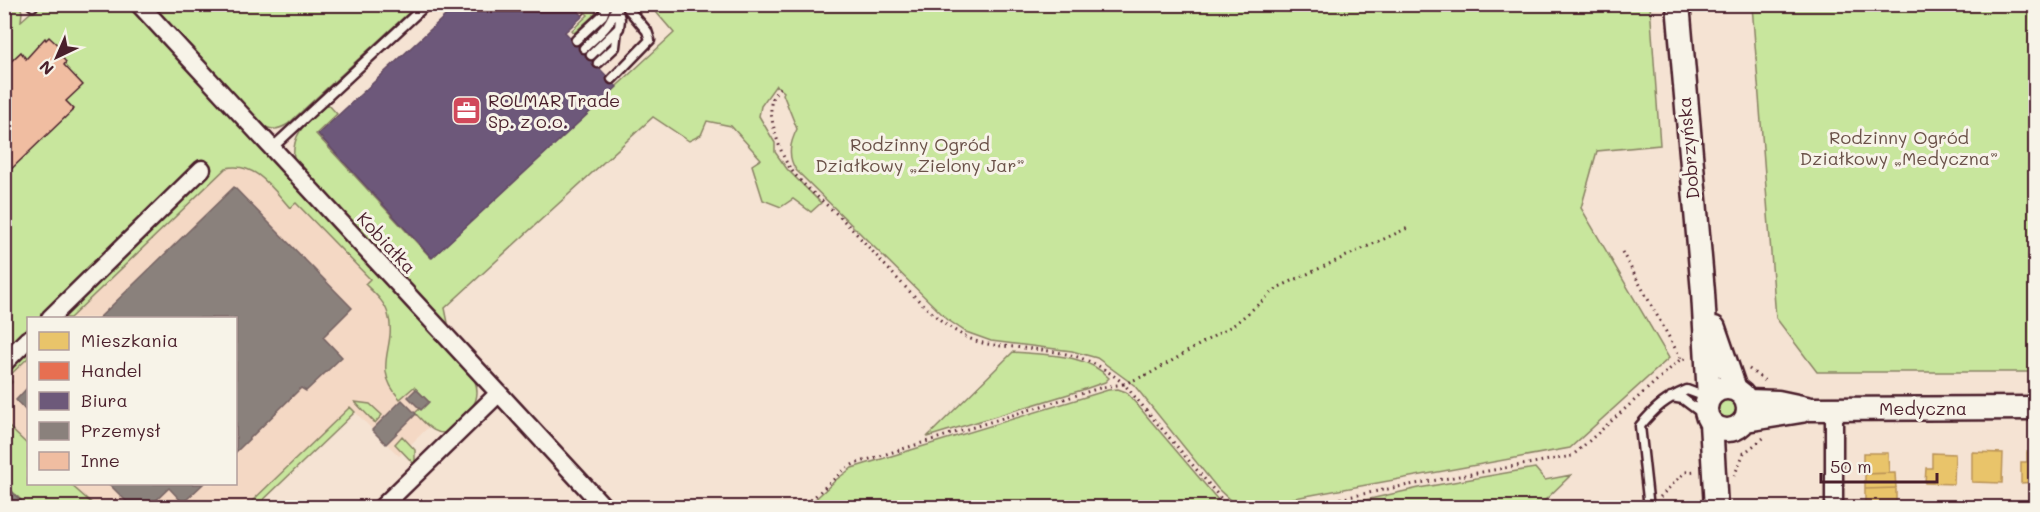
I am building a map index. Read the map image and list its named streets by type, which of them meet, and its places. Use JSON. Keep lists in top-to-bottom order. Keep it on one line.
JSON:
{"streets":{"main road":["Dobrzyńska","Medyczna"],"street":["Kobiałka"]},"crossings":[["Dobrzyńska","Medyczna"]],"parks":["Rodzinny Ogród Działkowy „Medyczna”","Rodzinny Ogród Działkowy „Zielony Jar”"],"places":{"office":["ROLMAR Trade Sp. z o.o."]},"legend":["Mieszkania","Handel","Biura","Przemysł","Inne"],"scale_bar":"50 m","north":"bottom left"}
